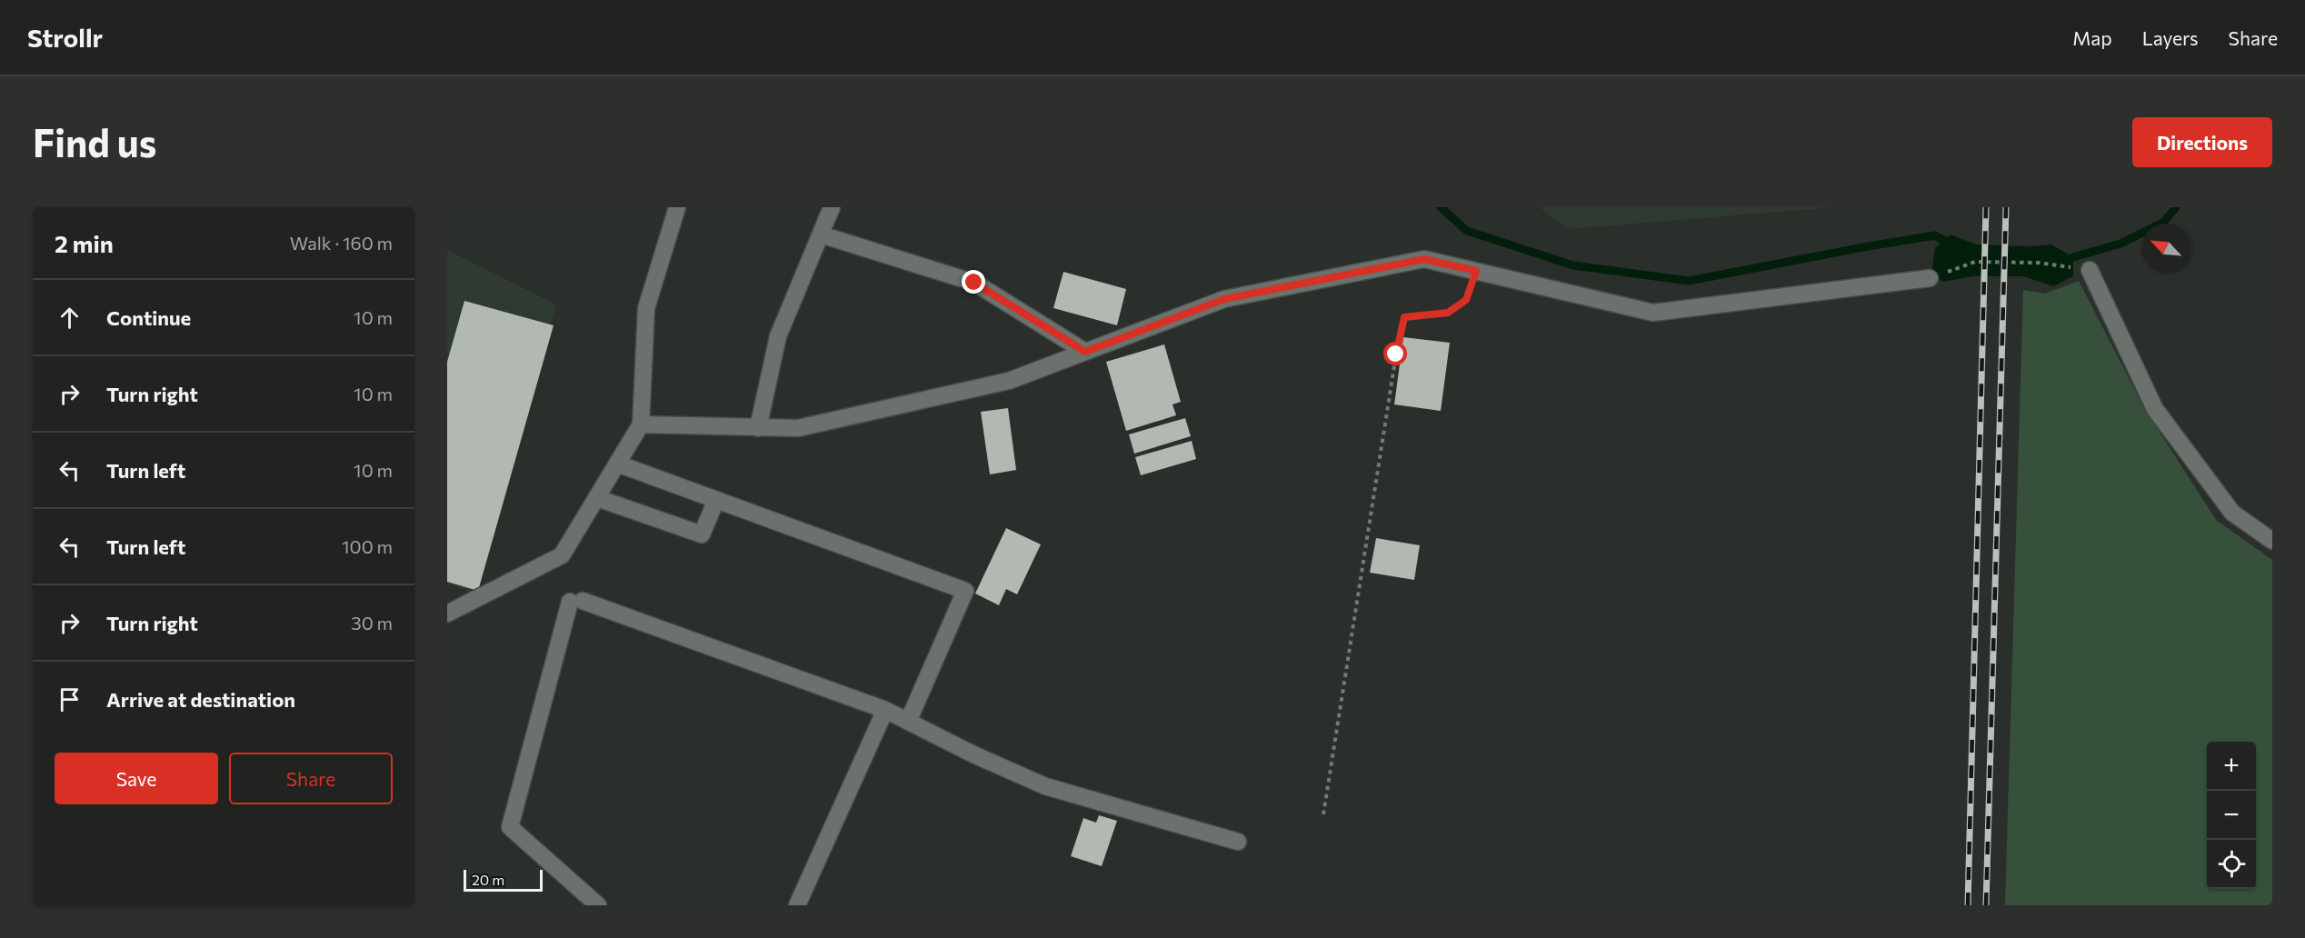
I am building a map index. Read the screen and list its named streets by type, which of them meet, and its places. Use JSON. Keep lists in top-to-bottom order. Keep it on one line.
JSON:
{"scale_bar":"20 m","north":"top left","page":{"header":"Strollr","nav":["Map","Layers","Share"],"buttons":["Directions",["Save","Share"]],"title":"Find us","heading":["2 min","Walk · 160 m"],"list":[["Continue","10 m"],["Turn right","10 m"],["Turn left","10 m"],["Turn left","100 m"],["Turn right","30 m"],"Arrive at destination"],"map_buttons":["+","−"],"scale":"20 m"}}
